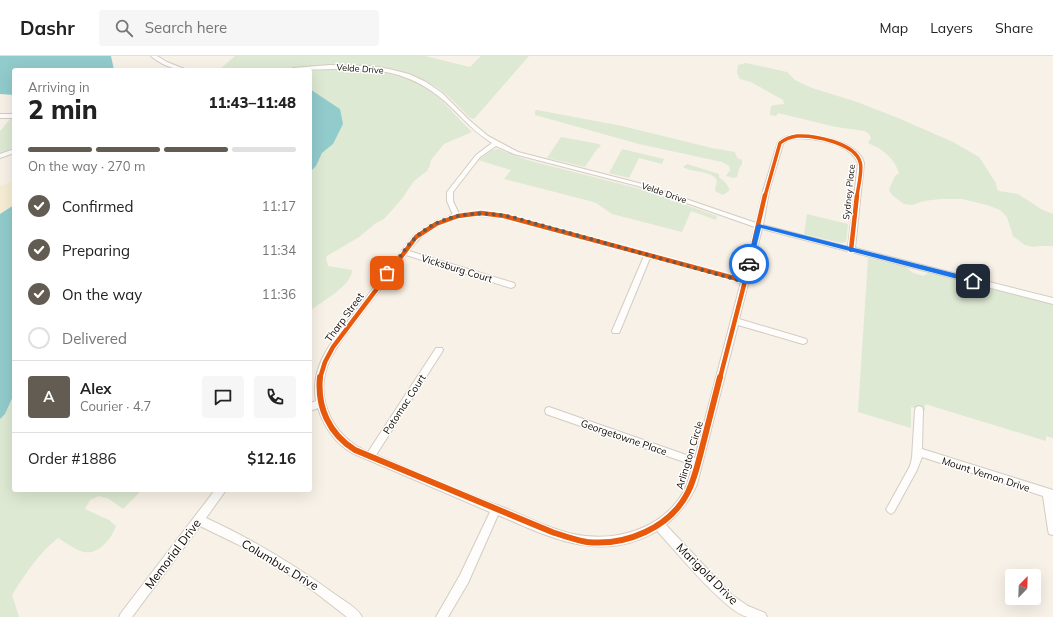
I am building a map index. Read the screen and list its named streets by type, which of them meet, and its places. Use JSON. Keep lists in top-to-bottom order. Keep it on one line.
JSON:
{"streets":{"street":["Velde Drive","Sydney Place","Vicksburg Court","Tharp Street","Potomac Court","Georgetowne Place","Arlington Circle","Mount Vernon Drive","Memorial Drive","Columbus Drive","Marigold Drive"]},"crossings":[["Velde Drive","Sydney Place"],["Velde Drive","Arlington Circle"],["Sydney Place","Arlington Circle"],["Vicksburg Court","Tharp Street"],["Tharp Street","Arlington Circle"],["Potomac Court","Arlington Circle"],["Georgetowne Place","Arlington Circle"],["Arlington Circle","Marigold Drive"],["Memorial Drive","Columbus Drive"]],"north":"top right","page":{"header":"Dashr","search":"Search here","nav":["Map","Layers","Share"],"heading":["2 min","Arriving in","11:43–11:48"],"panel":["Alex","Courier · 4.7","Order #1886","$12.16"],"bar":"On the way · 270 m","list":[["Confirmed","11:17"],["Preparing","11:34"],["On the way","11:36"],"Delivered"],"round":"A"}}
